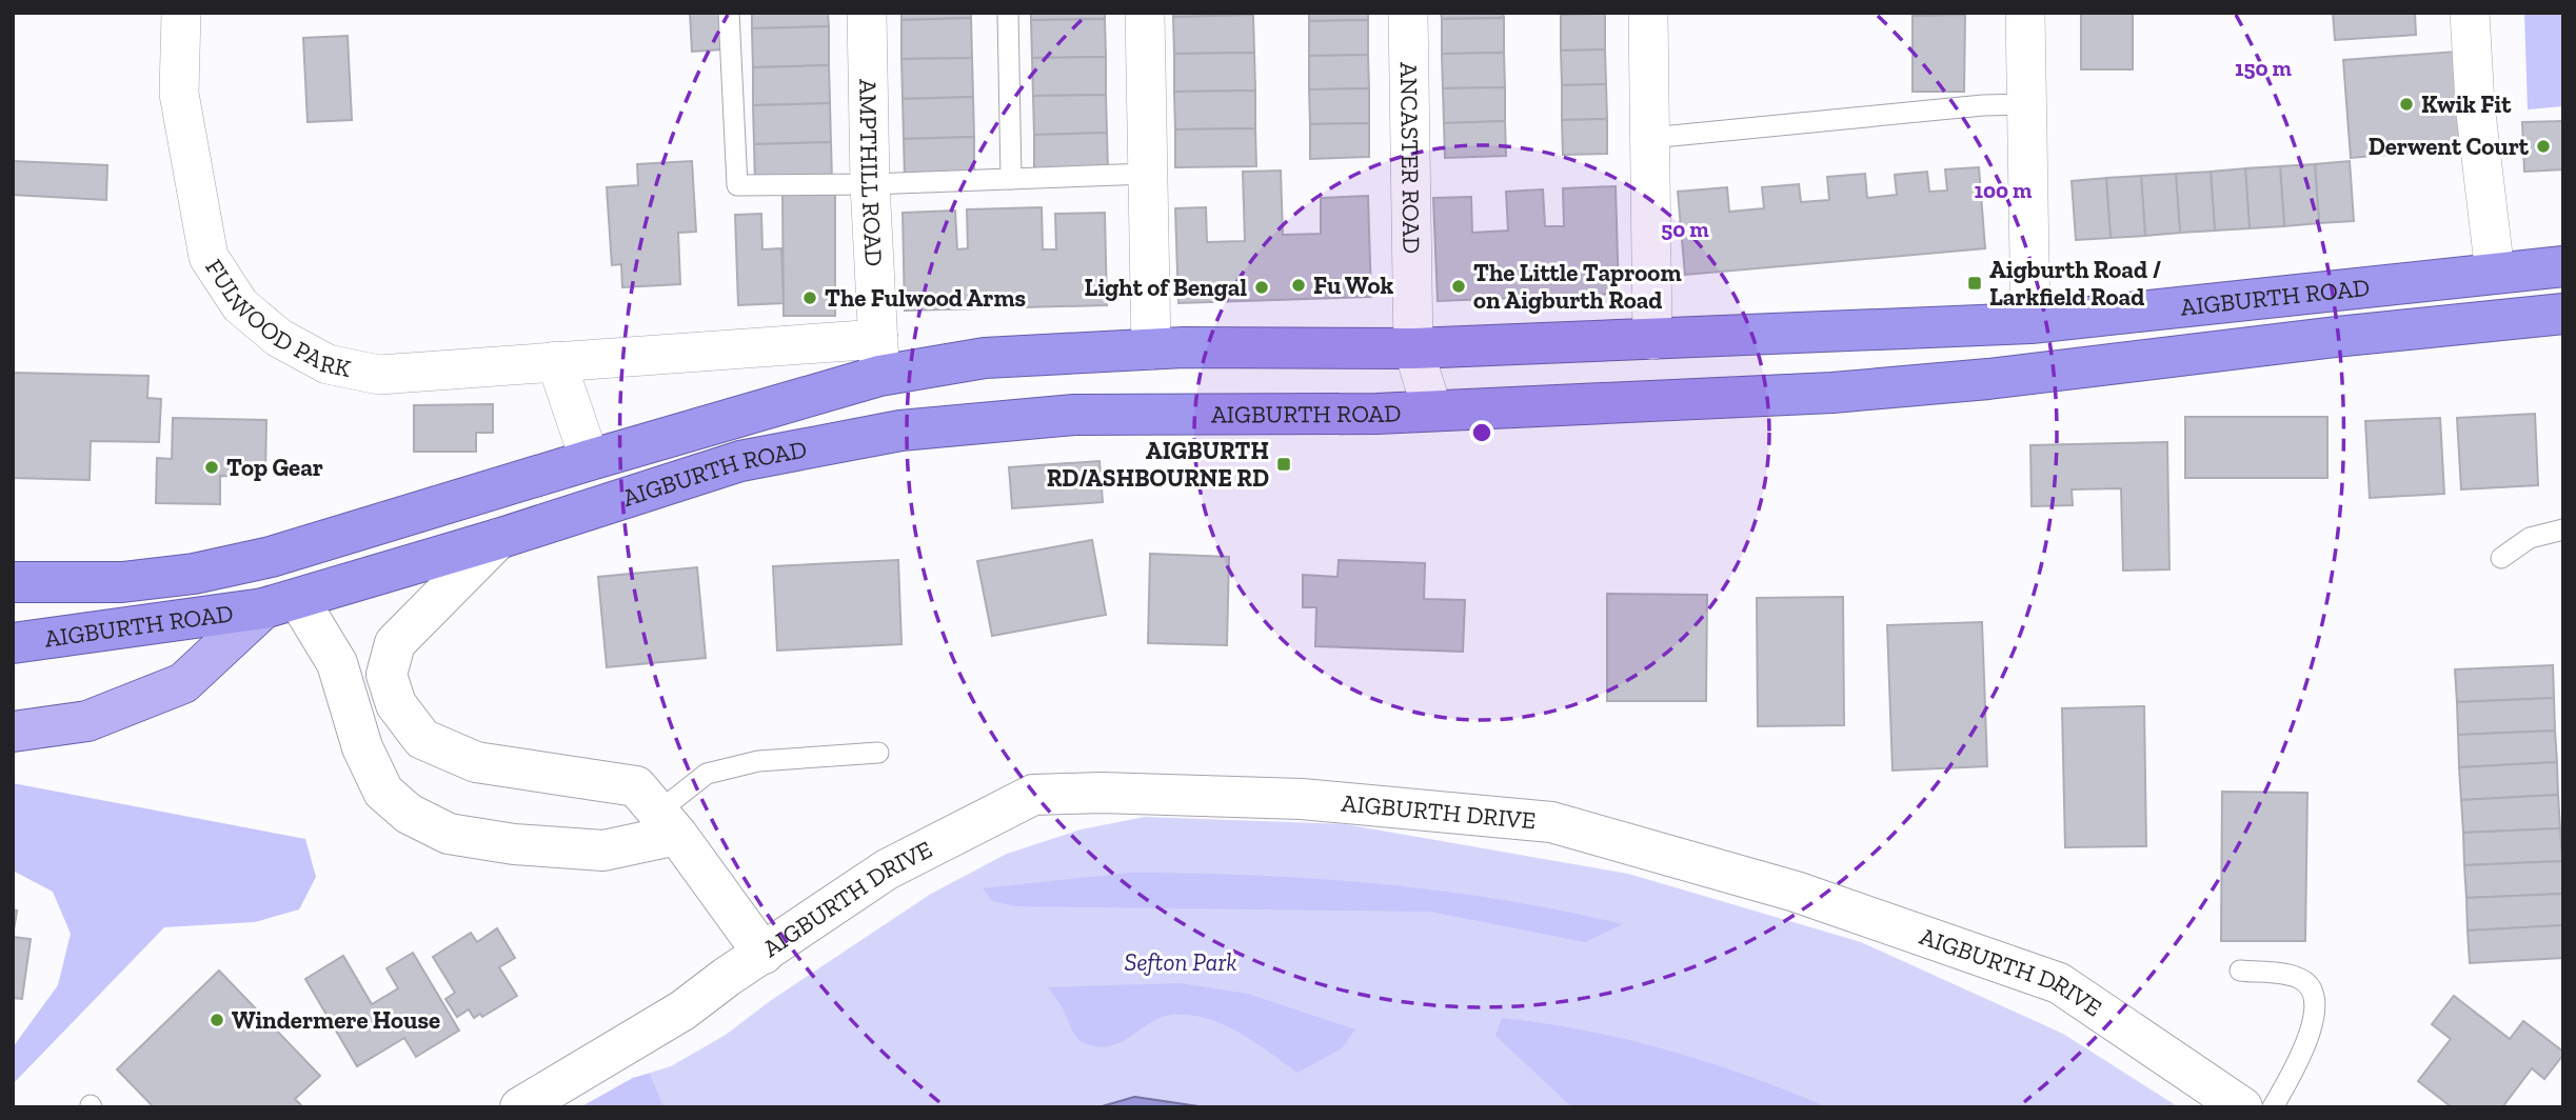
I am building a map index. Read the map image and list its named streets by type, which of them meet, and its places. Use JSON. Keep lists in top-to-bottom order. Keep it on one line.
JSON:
{"streets":{"highway":["AIGBURTH ROAD"],"street":["ANCASTER ROAD","AMPTHILL ROAD","FULWOOD PARK","AIGBURTH DRIVE"]},"crossings":[["ANCASTER ROAD","AIGBURTH ROAD"],["AMPTHILL ROAD","AIGBURTH ROAD"],["AMPTHILL ROAD","FULWOOD PARK"],["AIGBURTH ROAD","FULWOOD PARK"],["AIGBURTH ROAD","AIGBURTH DRIVE"]],"parks":["Sefton Park"],"places":{"other":["Kwik Fit","Derwent Court","Fu Wok","The Little Taproom on Aigburth Road","Light of Bengal","The Fulwood Arms","Top Gear","Windermere House"],"transit":["Aigburth Road / Larkfield Road","AIGBURTH RD/ASHBOURNE RD"]},"rings":["150 m","100 m","50 m"]}
